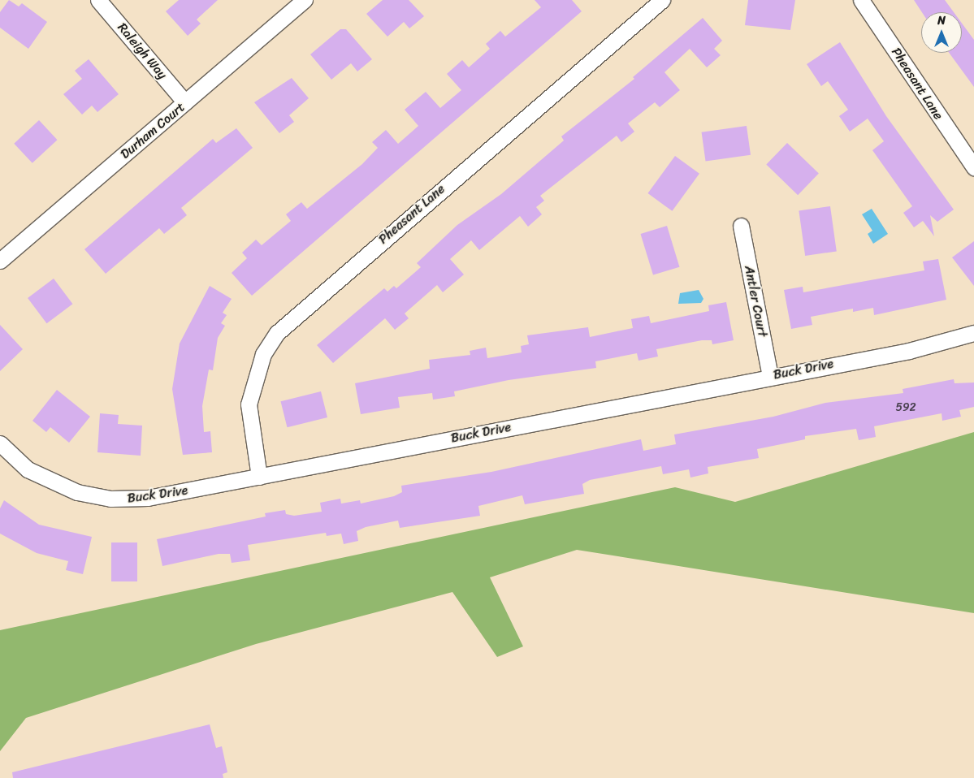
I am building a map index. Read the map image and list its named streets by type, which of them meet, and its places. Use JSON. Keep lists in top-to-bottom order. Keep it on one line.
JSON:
{"streets":{"street":["Raleigh Way","Pheasant Lane","Durham Court","Antler Court","Buck Drive"]},"crossings":[["Raleigh Way","Durham Court"],["Pheasant Lane","Buck Drive"],["Antler Court","Buck Drive"]],"house_numbers":["592"],"north":"top"}
